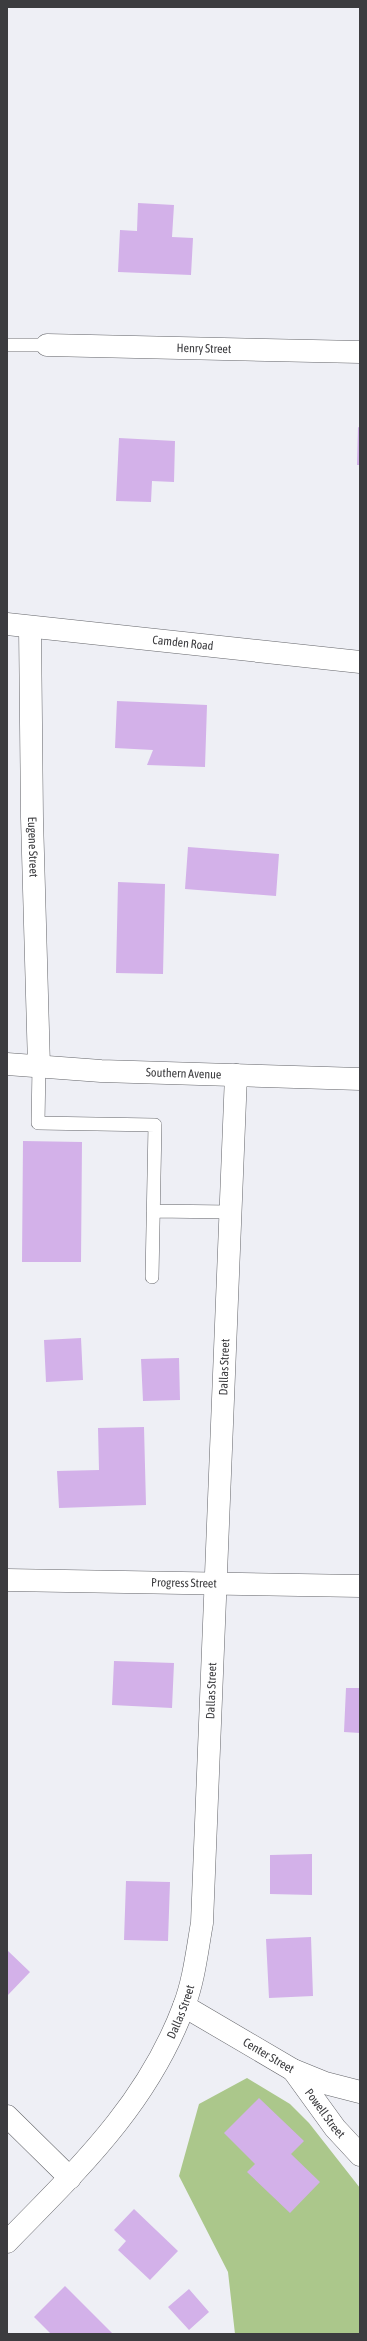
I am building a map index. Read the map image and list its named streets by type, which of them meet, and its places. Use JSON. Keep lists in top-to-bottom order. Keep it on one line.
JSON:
{"streets":{"street":["Henry Street","Camden Road","Eugene Street","Southern Avenue","Dallas Street","Progress Street","Center Street","Powell Street"]},"crossings":[["Camden Road","Eugene Street"],["Eugene Street","Southern Avenue"],["Southern Avenue","Dallas Street"],["Dallas Street","Progress Street"],["Dallas Street","Center Street"],["Center Street","Powell Street"]]}
